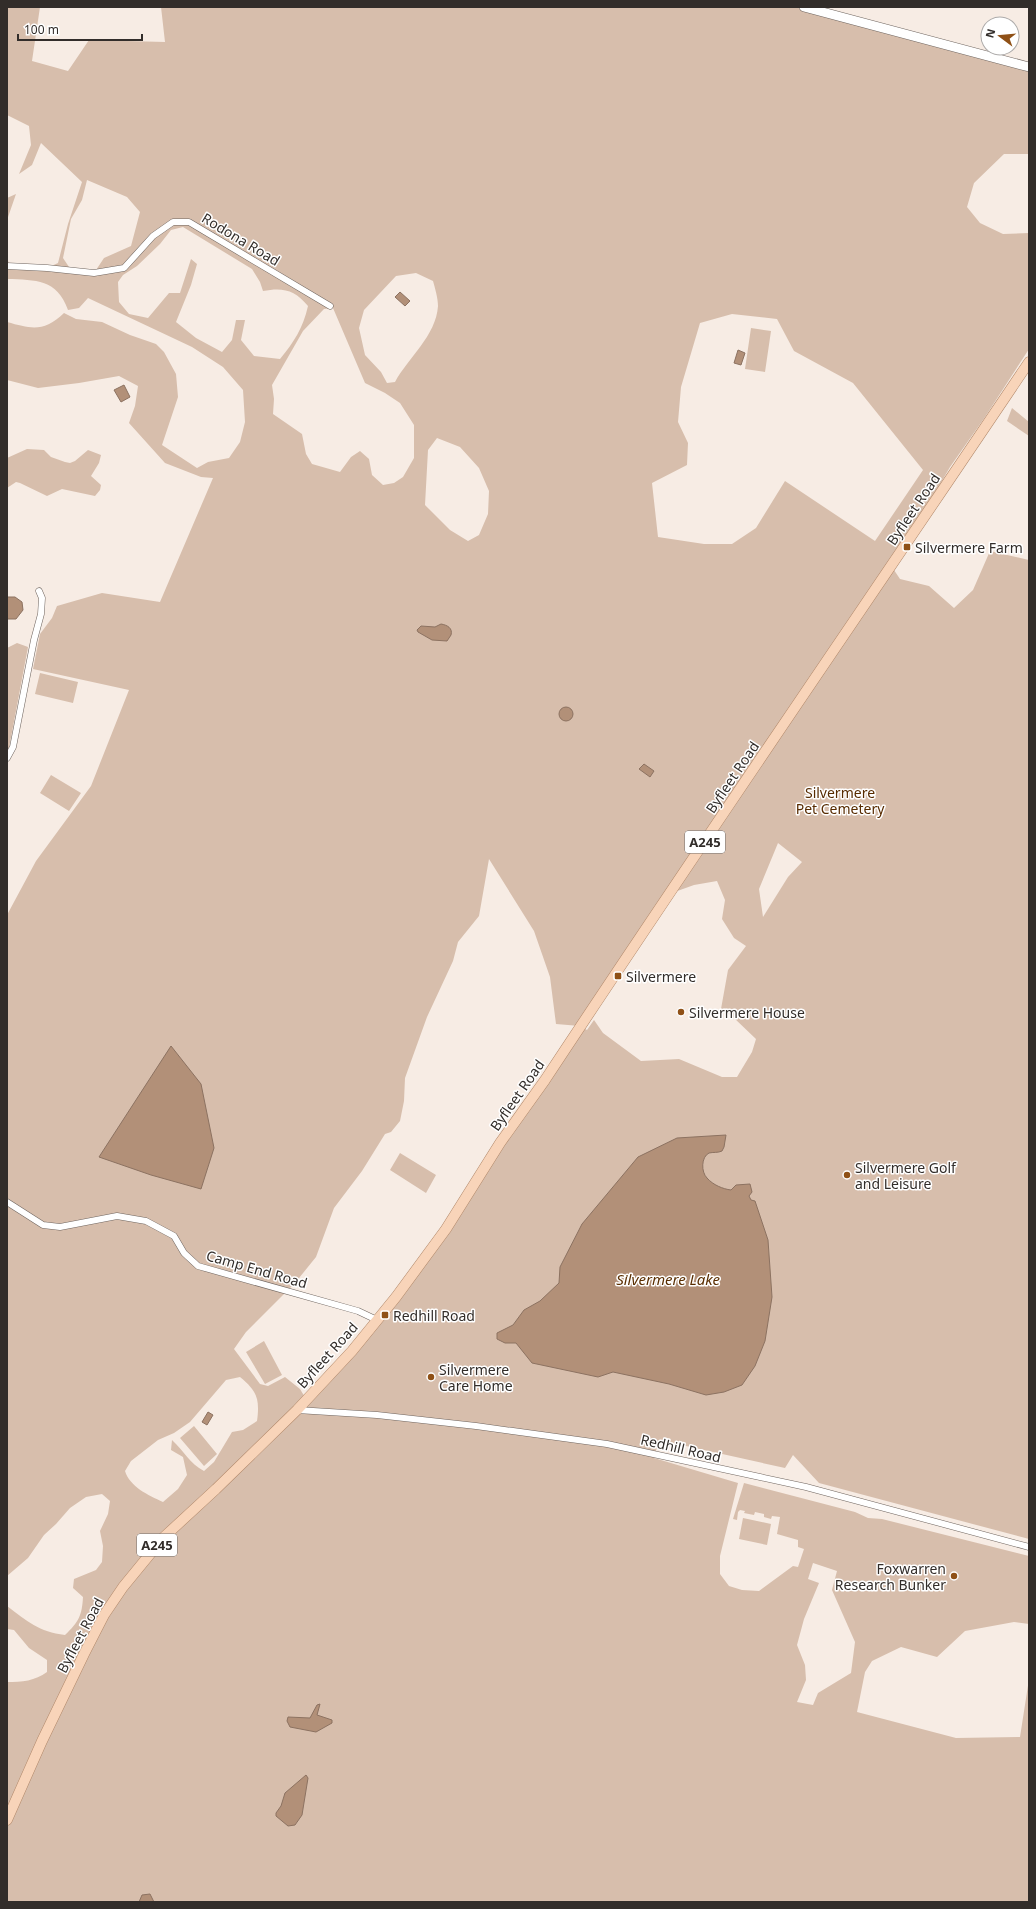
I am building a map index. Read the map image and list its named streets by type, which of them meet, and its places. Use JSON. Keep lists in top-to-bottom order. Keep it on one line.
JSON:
{"streets":{"main road":["Byfleet Road","A245"],"street":["Rodona Road","Camp End Road","Redhill Road"]},"crossings":[["Byfleet Road","Camp End Road"],["Byfleet Road","Redhill Road"]],"water":["Silvermere Lake"],"parks":["Silvermere Pet Cemetery"],"places":{"transit":["Silvermere Farm","Silvermere","Redhill Road"],"other":["Silvermere House","Silvermere Golf and Leisure","Silvermere Care Home","Foxwarren Research Bunker"]},"scale_bar":"100 m","north":"left"}
